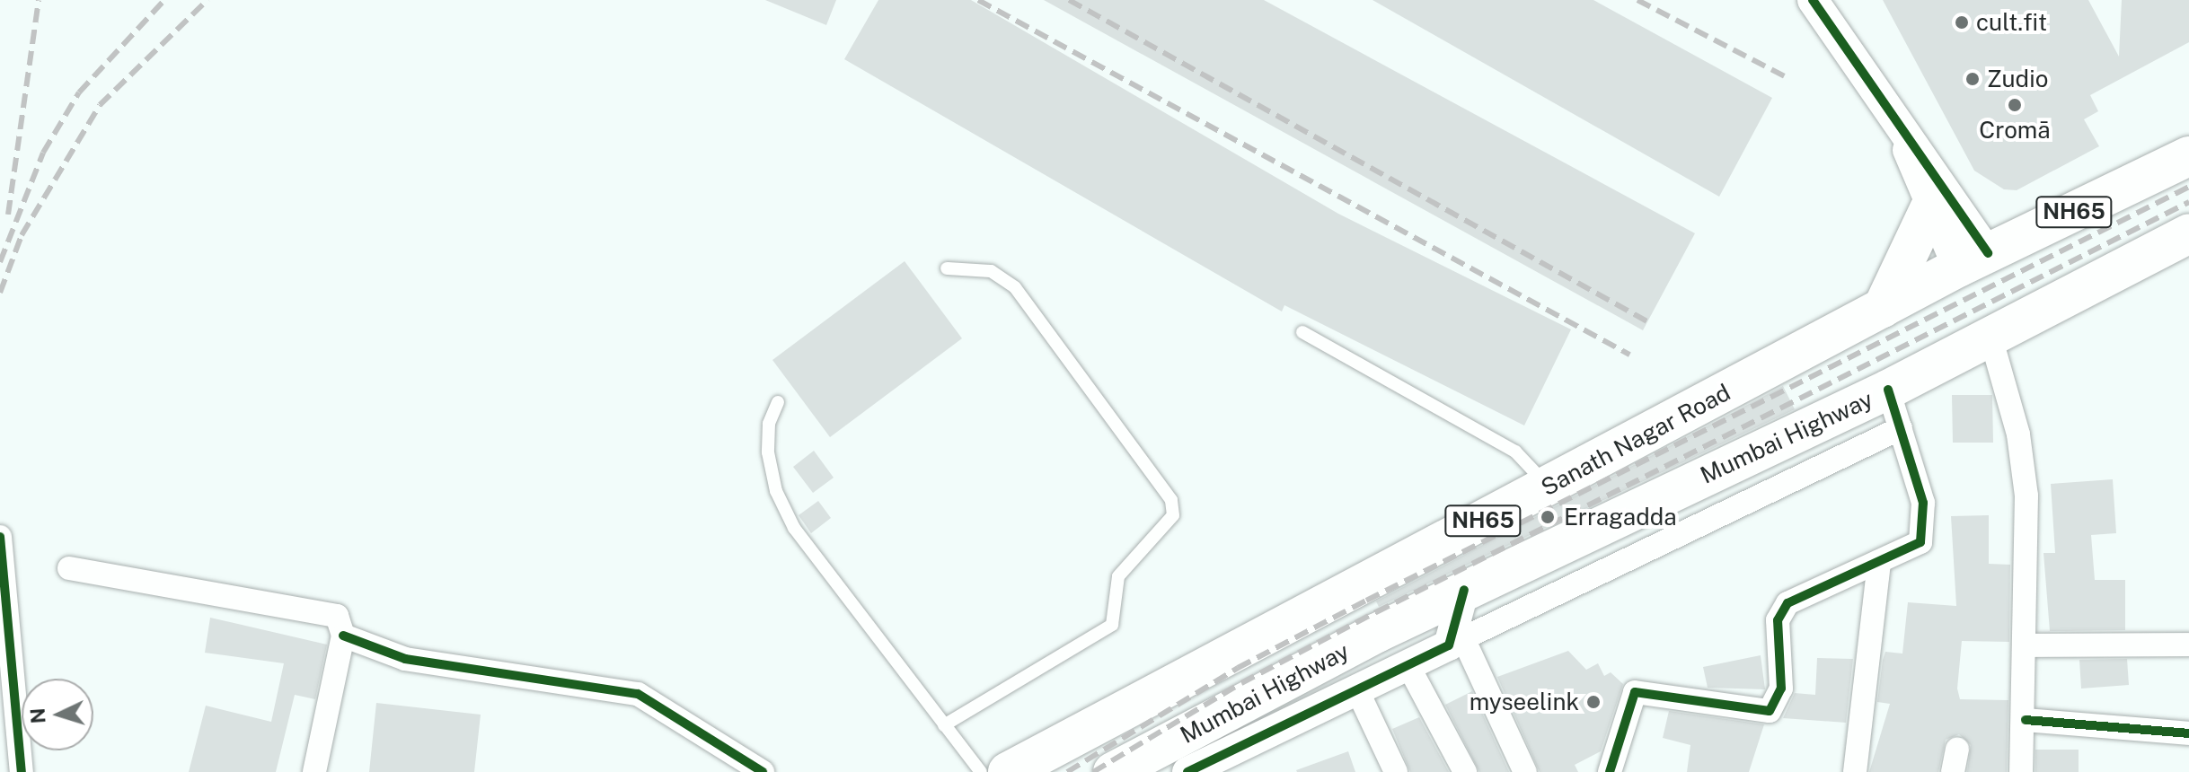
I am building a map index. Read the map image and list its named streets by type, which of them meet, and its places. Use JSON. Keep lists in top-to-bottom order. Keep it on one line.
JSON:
{"streets":{"highway":["NH65","Mumbai Highway","Sanath Nagar Road"]},"crossings":[["NH65","Sanath Nagar Road"]],"places":["cult.fit","Zudio","Cromā","Erragadda","myseelink"],"north":"left"}
